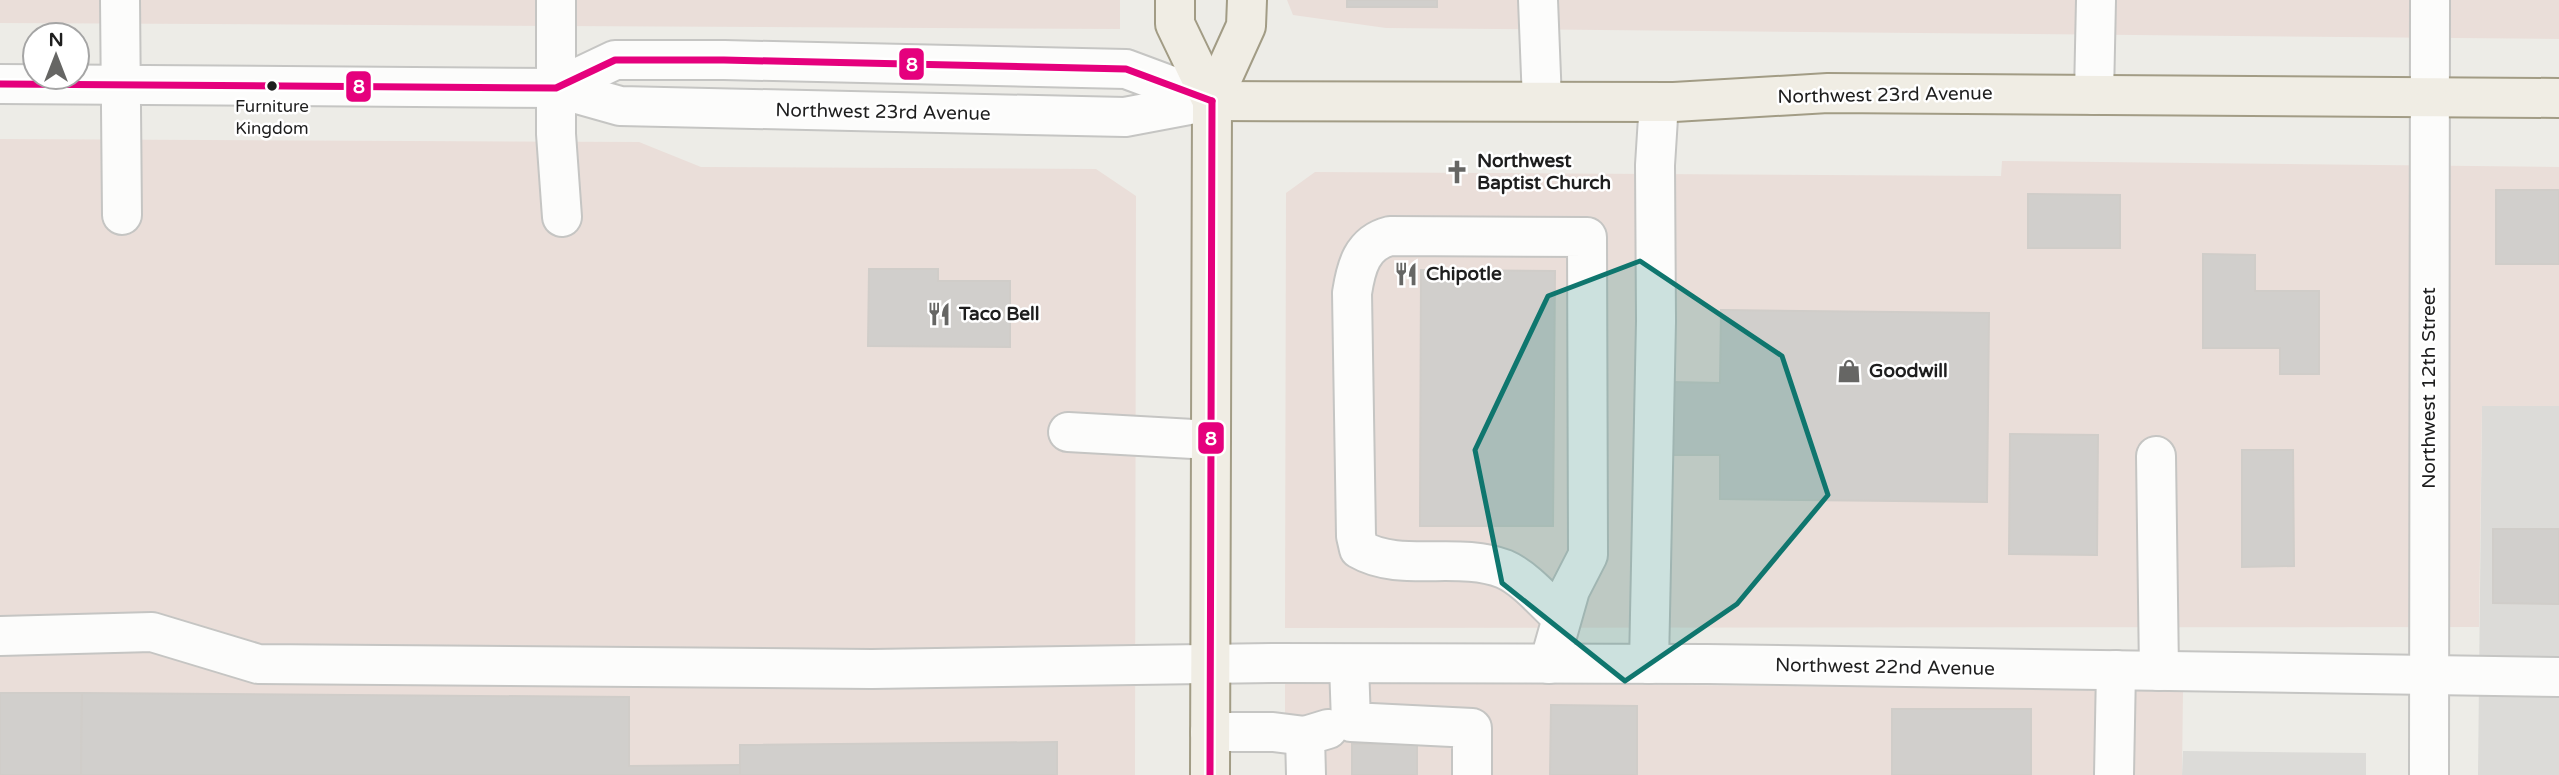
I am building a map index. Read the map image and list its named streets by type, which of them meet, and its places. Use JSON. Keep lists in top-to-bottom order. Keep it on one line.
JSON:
{"streets":{"main road":["Northwest 23rd Avenue"],"street":["Northwest 12th Street","Northwest 22nd Avenue"]},"crossings":[["Northwest 23rd Avenue","Northwest 12th Street"],["Northwest 12th Street","Northwest 22nd Avenue"]],"places":{"other":["Furniture Kingdom"],"church":["Northwest Baptist Church"],"restaurant":["Chipotle","Taco Bell"],"shop":["Goodwill"]},"lines":["transit line 8"],"north":"top"}
